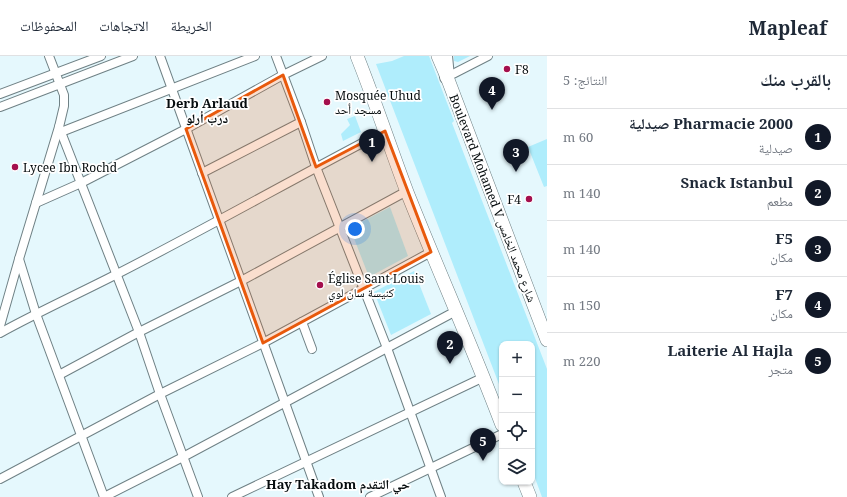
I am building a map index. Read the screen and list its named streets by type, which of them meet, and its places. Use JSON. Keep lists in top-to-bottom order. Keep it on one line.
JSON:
{"streets":{"main road":["Boulevard Mohamed V شارع محمد الخامس"]},"districts":["Derb Arlaud درب أرلو","Hay Takadom حي التقدم"],"places":["F8","Mosquée Uhud مسجد أحد","Lycee Ibn Rochd","F4","Église Sant Louis كنيسة سان لوي"],"page":{"header":"Mapleaf","nav":["الخريطة","الاتجاهات","المحفوظات"],"heading":["بالقرب منك","النتائج: 5"],"pins":["4","1","3","2","5"],"list":[{"mark":"1","name":"Pharmacie 2000 صيدلية","note":"صيدلية","value":"60 m"},{"mark":"2","name":"Snack Istanbul","note":"مطعم","value":"140 m"},{"mark":"3","name":"F5","note":"مكان","value":"140 m"},{"mark":"4","name":"F7","note":"مكان","value":"150 m"},{"mark":"5","name":"Laiterie Al Hajla","note":"متجر","value":"220 m"}],"map_buttons":["+","−"]}}
